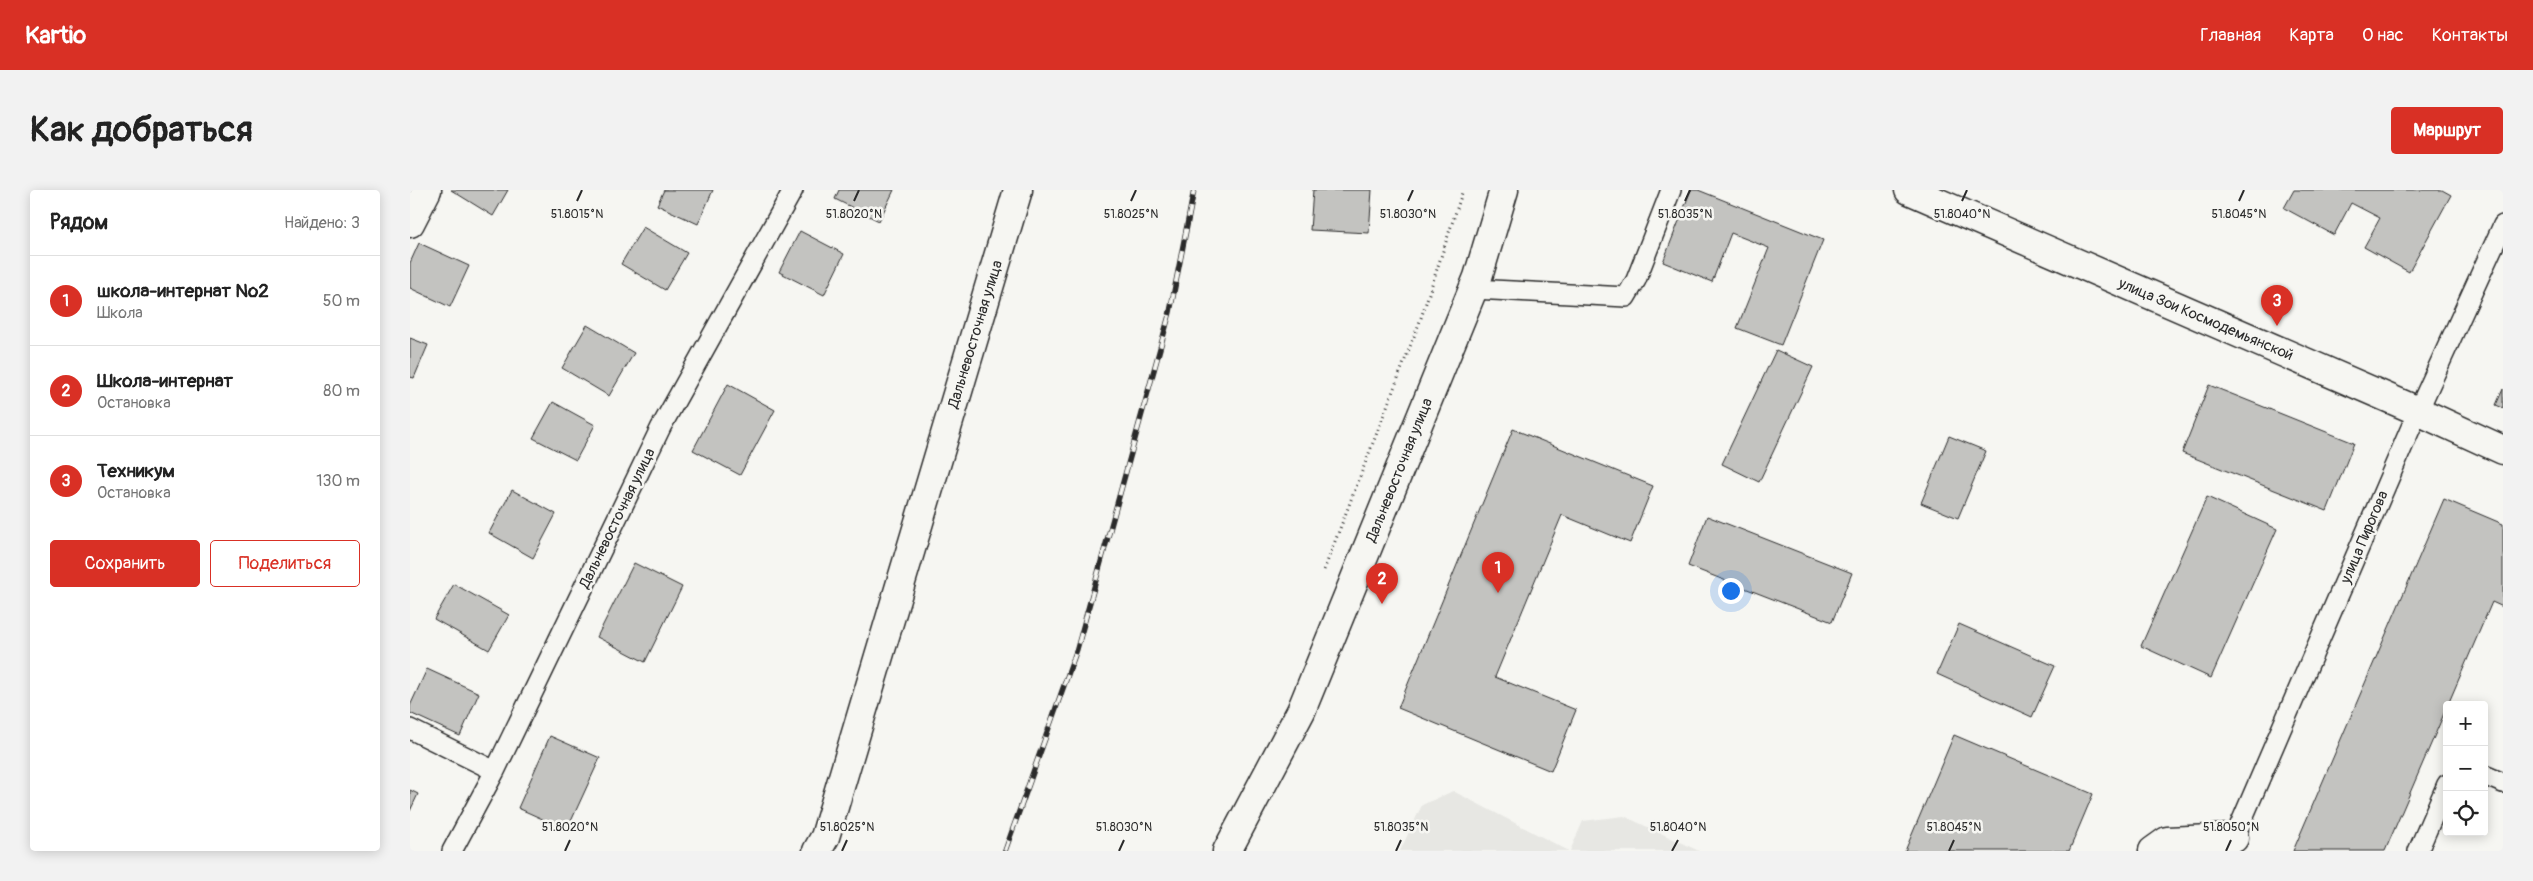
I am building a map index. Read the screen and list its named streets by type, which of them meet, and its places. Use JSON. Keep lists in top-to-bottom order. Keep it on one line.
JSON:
{"streets":{"street":["улица Зои Космодемьянской","Дальневосточная улица"],"lane":["улица Пирогова"]},"crossings":[["улица Зои Космодемьянской","улица Пирогова"]],"page":{"header":"Kartio","nav":["Главная","Карта","О нас","Контакты"],"buttons":["Маршрут",["Сохранить","Поделиться"]],"title":"Как добраться","heading":["Рядом","Найдено: 3"],"list":[{"mark":"1","name":"школа-интернат №2","note":"Школа","value":"50 m"},{"mark":"2","name":"Школа-интернат","note":"Остановка","value":"80 m"},{"mark":"3","name":"Техникум","note":"Остановка","value":"130 m"}],"pins":["3","1","2"],"map_buttons":["+","−"]},"coordinates":["51.8015°N","51.8020°N","51.8025°N","51.8030°N","51.8035°N","51.8040°N","51.8045°N","51.8050°N"]}
